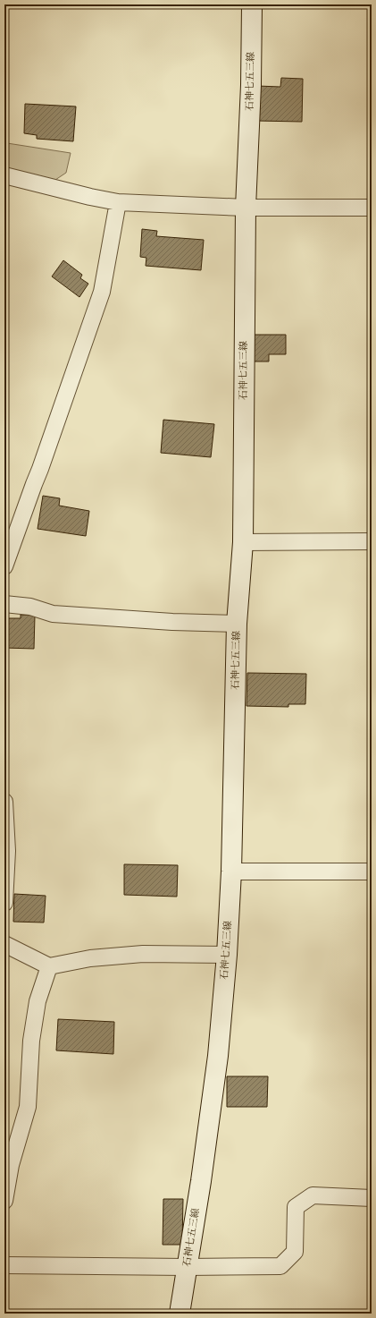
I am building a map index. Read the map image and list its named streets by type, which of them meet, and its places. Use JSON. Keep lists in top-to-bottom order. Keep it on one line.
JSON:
{"streets":{"main road":["石神七五三線"]}}
